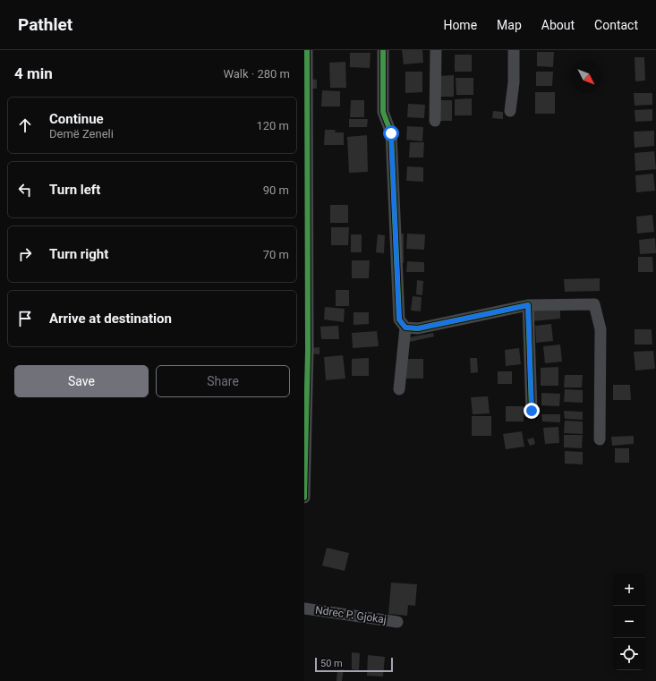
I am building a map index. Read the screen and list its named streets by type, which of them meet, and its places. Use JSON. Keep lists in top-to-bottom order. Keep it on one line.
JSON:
{"streets":{"street":["Ndrec P. Gjokaj"]},"scale_bar":"50 m","north":"bottom right","page":{"header":"Pathlet","nav":["Home","Map","About","Contact"],"heading":["4 min","Walk · 280 m"],"list":[["Continue","Demë Zeneli","120 m"],["Turn left","90 m"],["Turn right","70 m"],"Arrive at destination"],"buttons":["Save","Share"],"map_buttons":["+","−"],"scale":"50 m"}}
